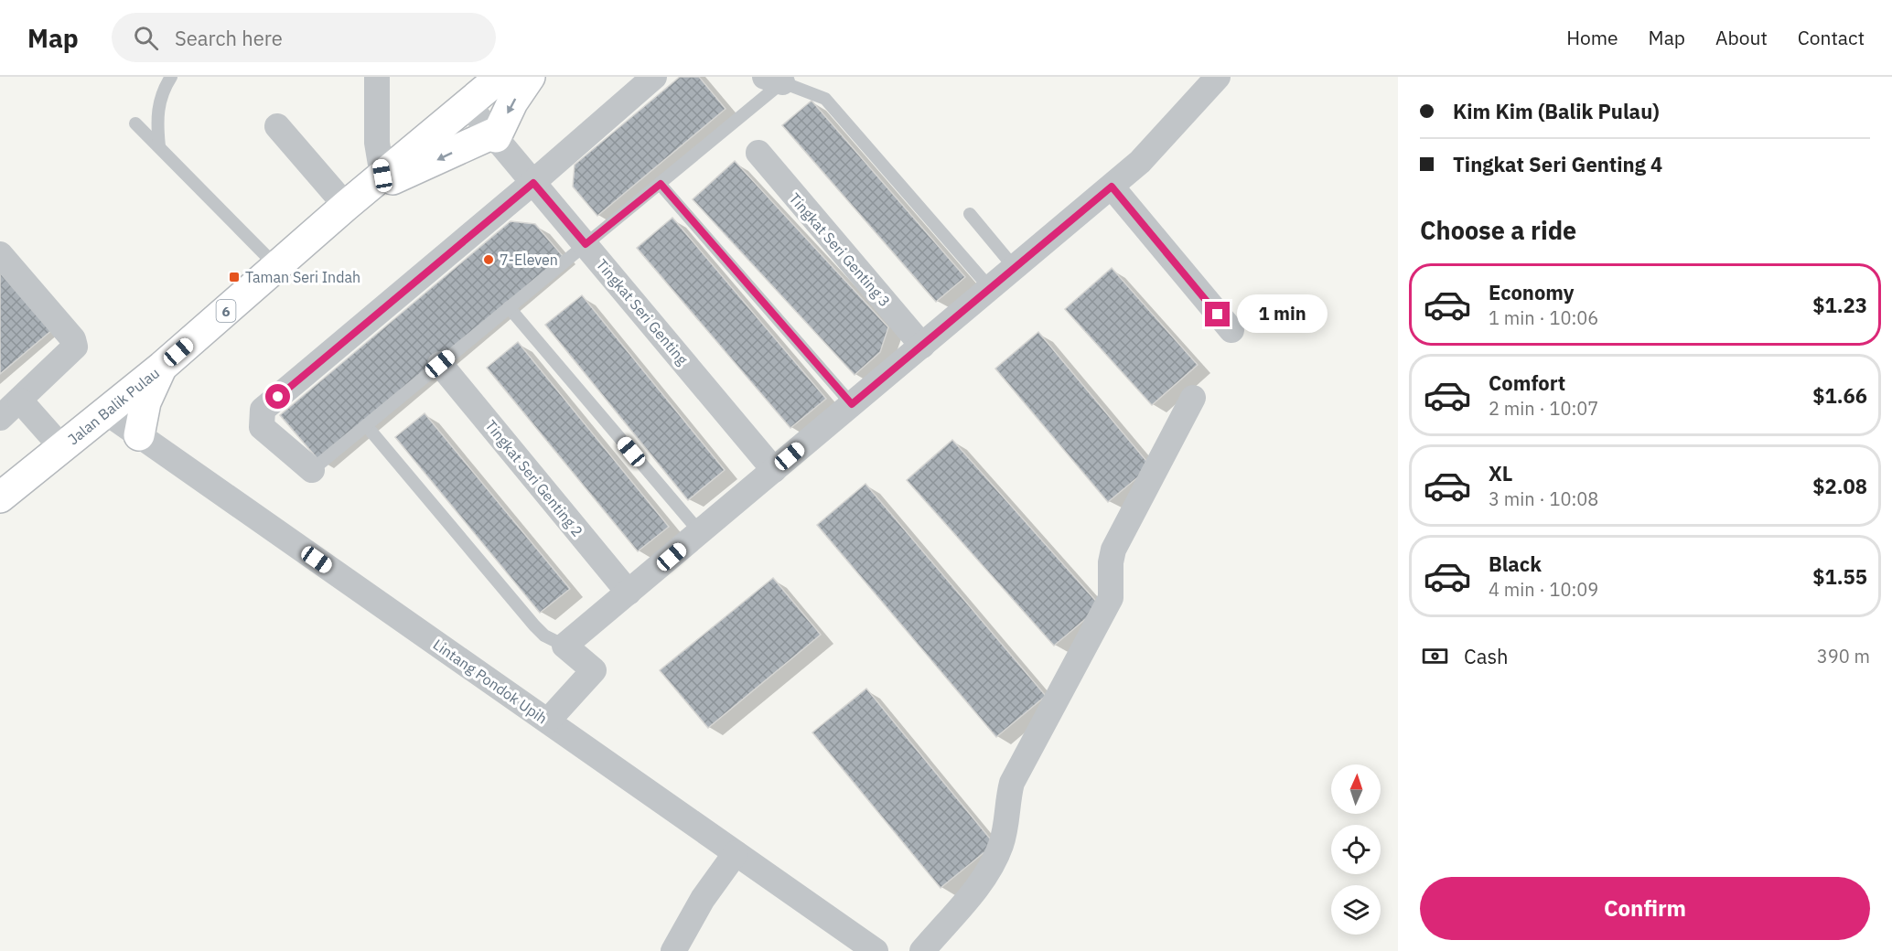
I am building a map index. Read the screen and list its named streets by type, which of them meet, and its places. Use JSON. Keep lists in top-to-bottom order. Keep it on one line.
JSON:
{"streets":{"main road":["6","Jalan Balik Pulau"],"street":["Tingkat Seri Genting 3","Tingkat Seri Genting","Tingkat Seri Genting 2","Lintang Pondok Upih"]},"crossings":[["Tingkat Seri Genting","Jalan Balik Pulau"],["Jalan Balik Pulau","Lintang Pondok Upih"]],"places":{"other":["7-Eleven"],"transit":["Taman Seri Indah"]},"north":"top","page":{"header":"Map","search":"Search here","nav":["Home","Map","About","Contact"],"banner":["Kim Kim (Balik Pulau)","Tingkat Seri Genting 4"],"heading":"Choose a ride","list":[{"name":"Economy","note":"1 min · 10:06","value":"$1.23"},{"name":"Comfort","note":"2 min · 10:07","value":"$1.66"},{"name":"XL","note":"3 min · 10:08","value":"$2.08"},{"name":"Black","note":"4 min · 10:09","value":"$1.55"}],"bubble":"1 min","pay":["Cash","390 m"],"buttons":"Confirm"}}
